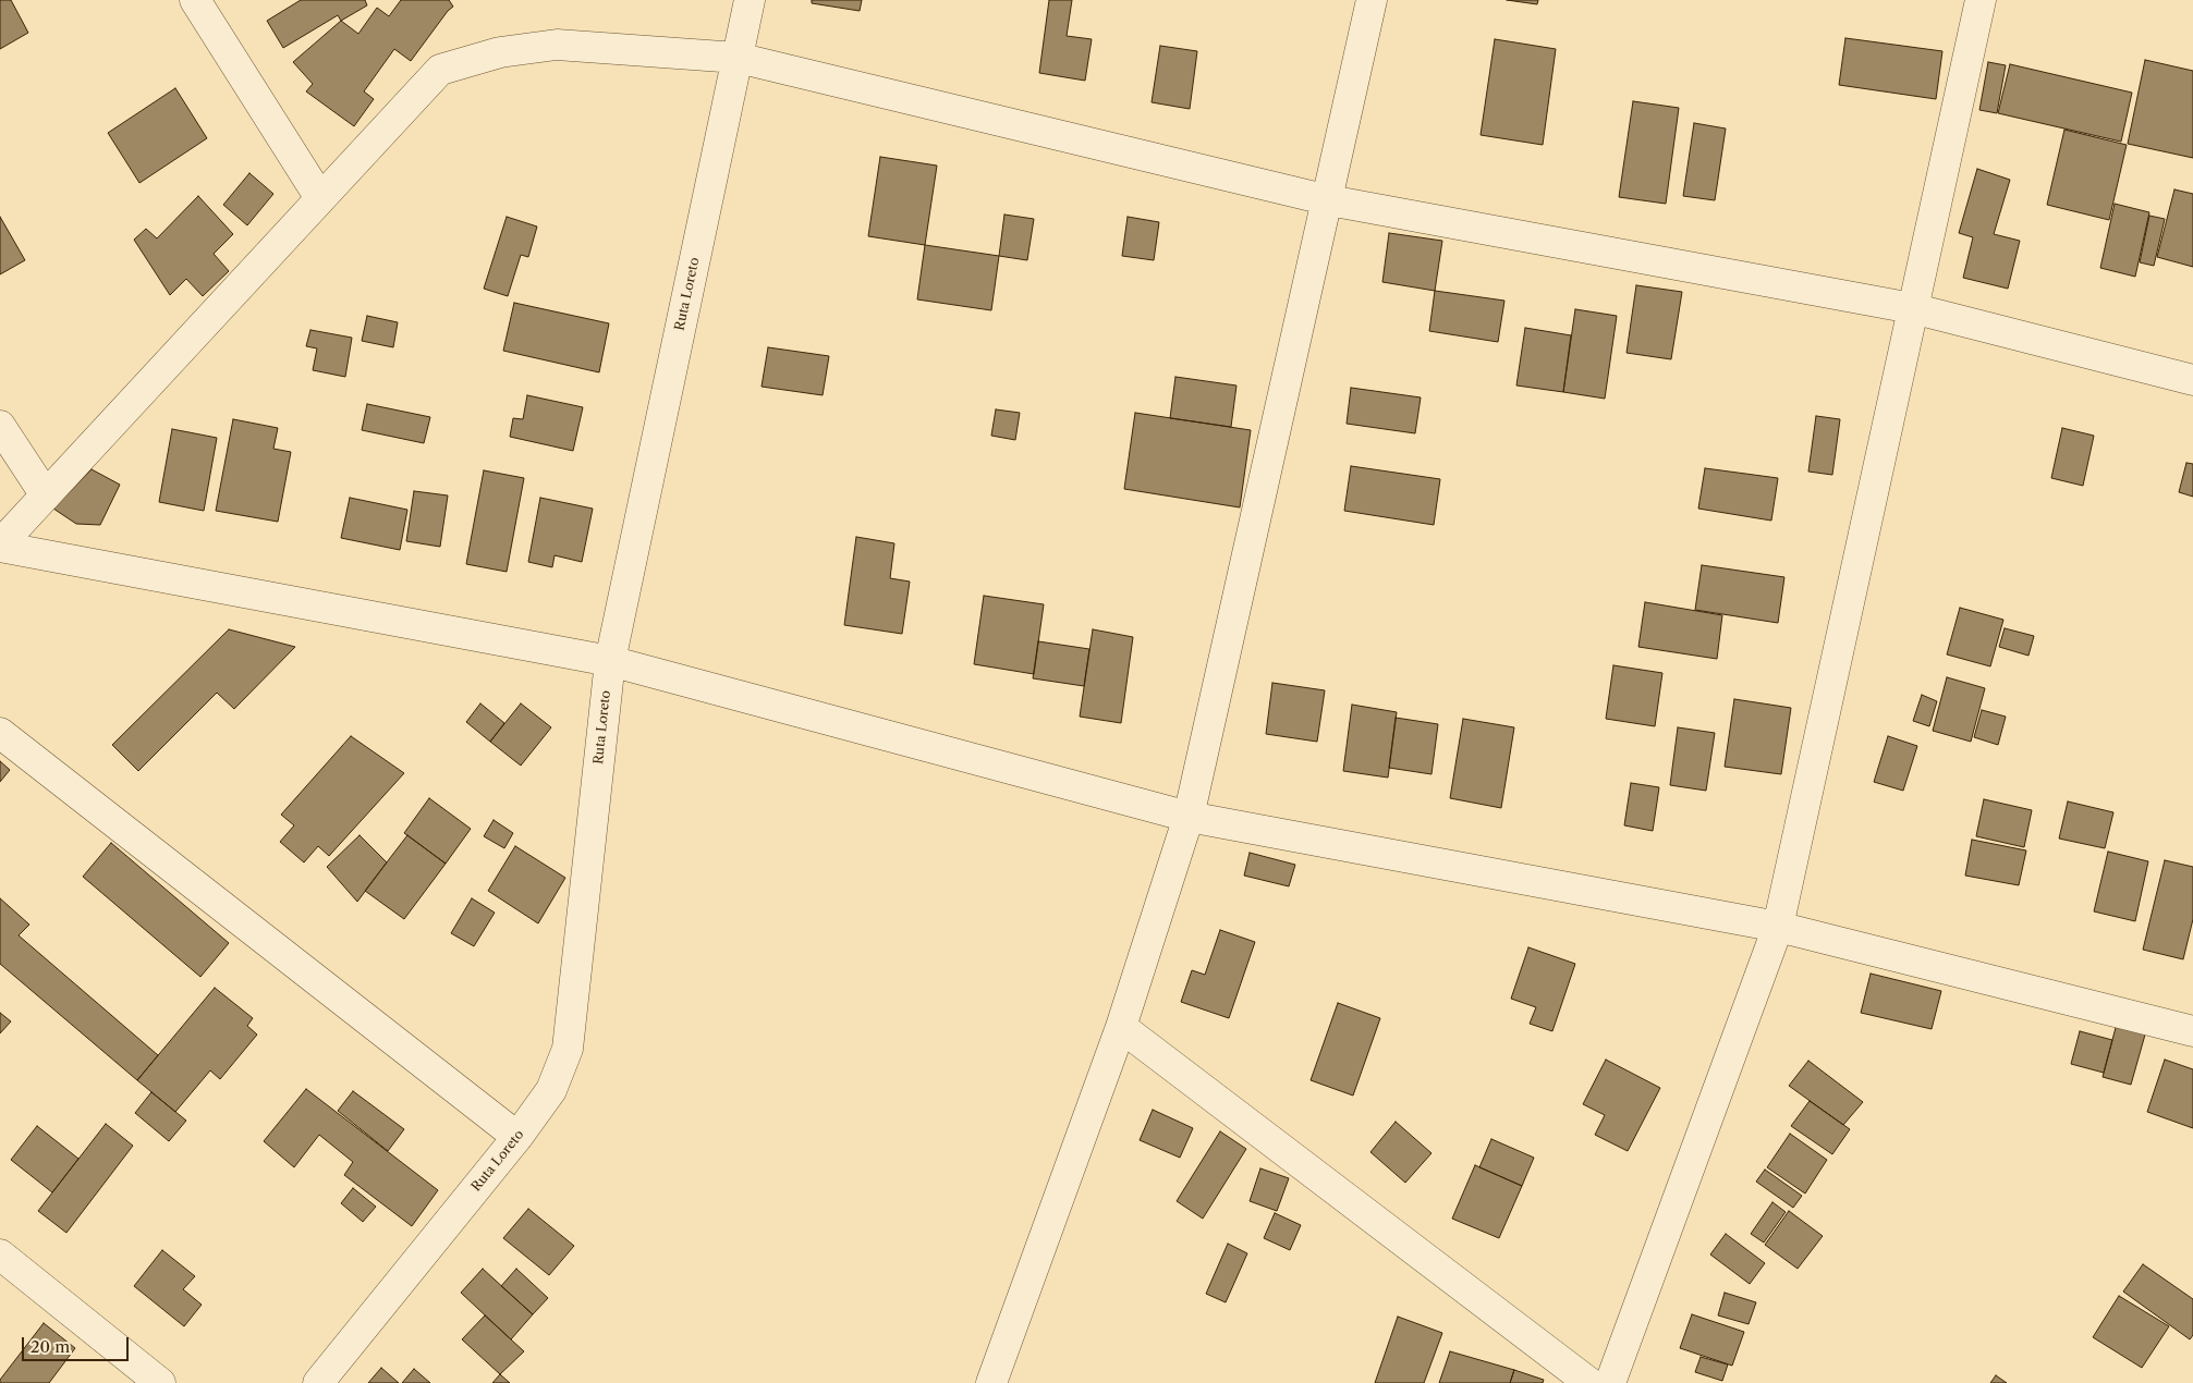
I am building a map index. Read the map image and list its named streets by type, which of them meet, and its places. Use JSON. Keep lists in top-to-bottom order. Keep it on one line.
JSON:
{"streets":{"street":["Ruta Loreto"]},"scale_bar":"20 m"}
